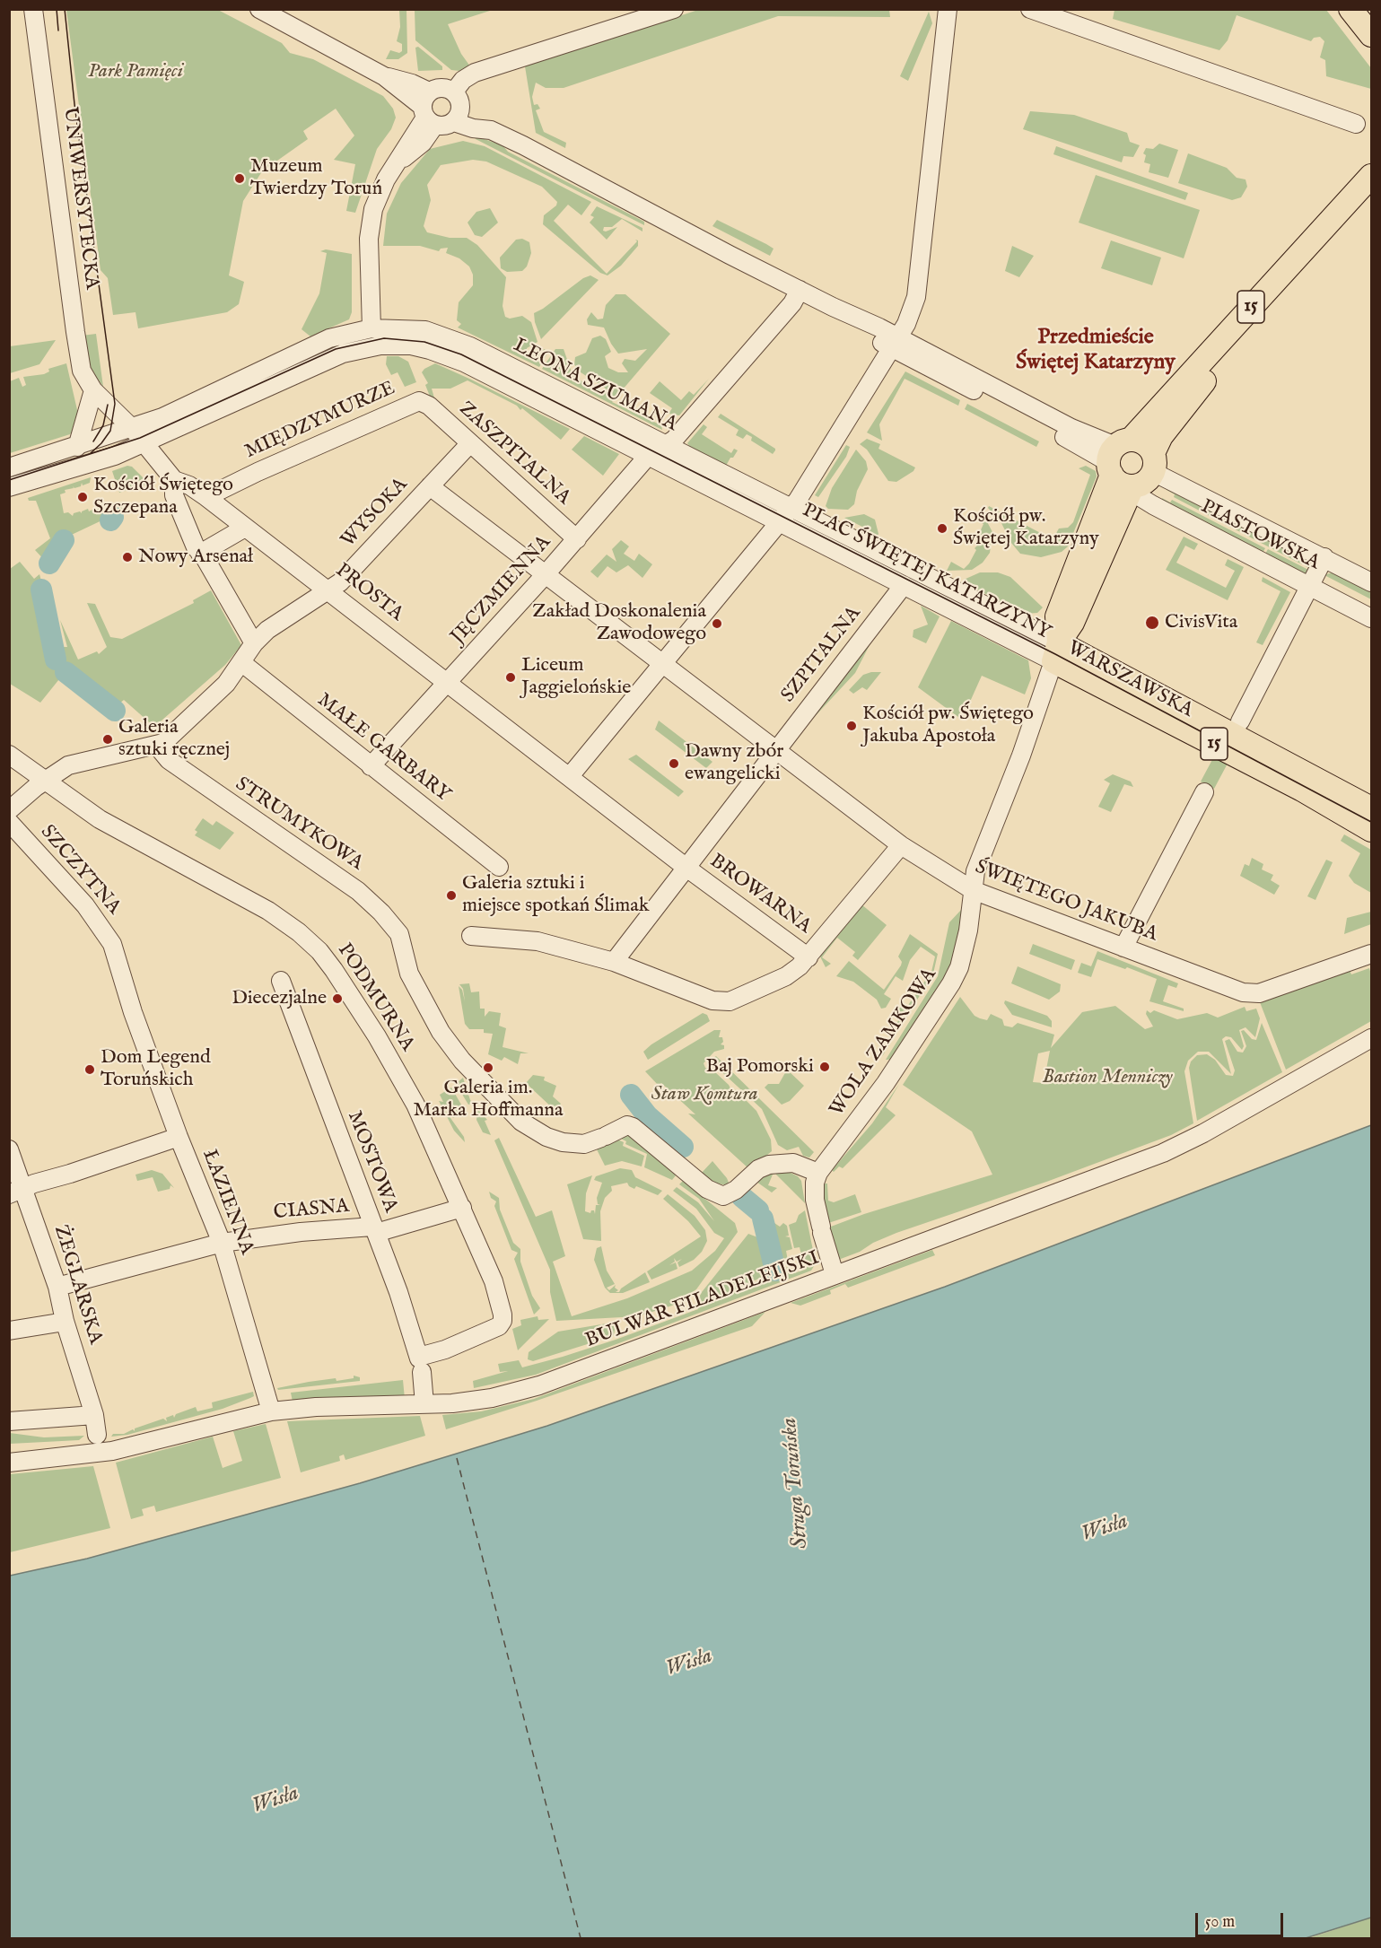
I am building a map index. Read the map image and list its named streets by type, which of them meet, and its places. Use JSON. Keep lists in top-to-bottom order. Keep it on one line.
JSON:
{"streets":{"main road":["15","WARSZAWSKA"],"street":["UNIWERSYTECKA","LEONA SZUMANA","MIĘDZYMURZE","ZASZPITALNA","WYSOKA","PIASTOWSKA","PLAC ŚWIĘTEJ KATARZYNY","JĘCZMIENNA","PROSTA","SZPITALNA","MAŁE GARBARY","STRUMYKOWA","SZCZYTNA","BROWARNA","ŚWIĘTEGO JAKUBA","PODMURNA","WOLA ZAMKOWA","MOSTOWA","ŁAZIENNA","CIASNA","ŻEGLARSKA","BULWAR FILADELFIJSKI"]},"crossings":[["UNIWERSYTECKA","LEONA SZUMANA"],["UNIWERSYTECKA","PROSTA"],["15","PIASTOWSKA"],["15","PLAC ŚWIĘTEJ KATARZYNY"],["15","WARSZAWSKA"],["15","WOLA ZAMKOWA"],["LEONA SZUMANA","PLAC ŚWIĘTEJ KATARZYNY"],["LEONA SZUMANA","JĘCZMIENNA"],["LEONA SZUMANA","PROSTA"],["MIĘDZYMURZE","ZASZPITALNA"],["MIĘDZYMURZE","PROSTA"],["ZASZPITALNA","WYSOKA"],["ZASZPITALNA","JĘCZMIENNA"],["WYSOKA","PROSTA"],["WYSOKA","MAŁE GARBARY"],["WYSOKA","STRUMYKOWA"],["WYSOKA","ŚWIĘTEGO JAKUBA"],["WYSOKA","PODMURNA"],["PLAC ŚWIĘTEJ KATARZYNY","SZPITALNA"],["PLAC ŚWIĘTEJ KATARZYNY","WARSZAWSKA"],["PLAC ŚWIĘTEJ KATARZYNY","WOLA ZAMKOWA"],["JĘCZMIENNA","PROSTA"],["JĘCZMIENNA","MAŁE GARBARY"],["JĘCZMIENNA","ŚWIĘTEGO JAKUBA"],["PROSTA","BROWARNA"],["SZPITALNA","BROWARNA"],["SZPITALNA","ŚWIĘTEGO JAKUBA"],["WARSZAWSKA","WOLA ZAMKOWA"],["STRUMYKOWA","WOLA ZAMKOWA"],["SZCZYTNA","ŁAZIENNA"],["ŚWIĘTEGO JAKUBA","WOLA ZAMKOWA"],["PODMURNA","MOSTOWA"],["PODMURNA","CIASNA"],["WOLA ZAMKOWA","BULWAR FILADELFIJSKI"],["MOSTOWA","CIASNA"],["MOSTOWA","BULWAR FILADELFIJSKI"],["ŁAZIENNA","CIASNA"],["ŁAZIENNA","BULWAR FILADELFIJSKI"],["CIASNA","ŻEGLARSKA"],["ŻEGLARSKA","BULWAR FILADELFIJSKI"]],"districts":["Przedmieście Świętej Katarzyny"],"water":["Struga Toruńska","Wisła"],"parks":["Park Pamięci","Bastion Menniczy","Staw Komtura"],"places":["Muzeum Twierdzy Toruń","Kościół Świętego Szczepana","Kościół pw. Świętej Katarzyny","Nowy Arsenał","CivisVita","Zakład Doskonalenia Zawodowego","Liceum Jaggielońskie","Kościół pw. Świętego Jakuba Apostoła","Galeria sztuki ręcznej","Dawny zbór ewangelicki","Galeria sztuki i miejsce spotkań Ślimak","Diecezjalne","Baj Pomorski","Galeria im. Marka Hoffmanna","Dom Legend Toruńskich"],"scale_bar":"50 m"}
